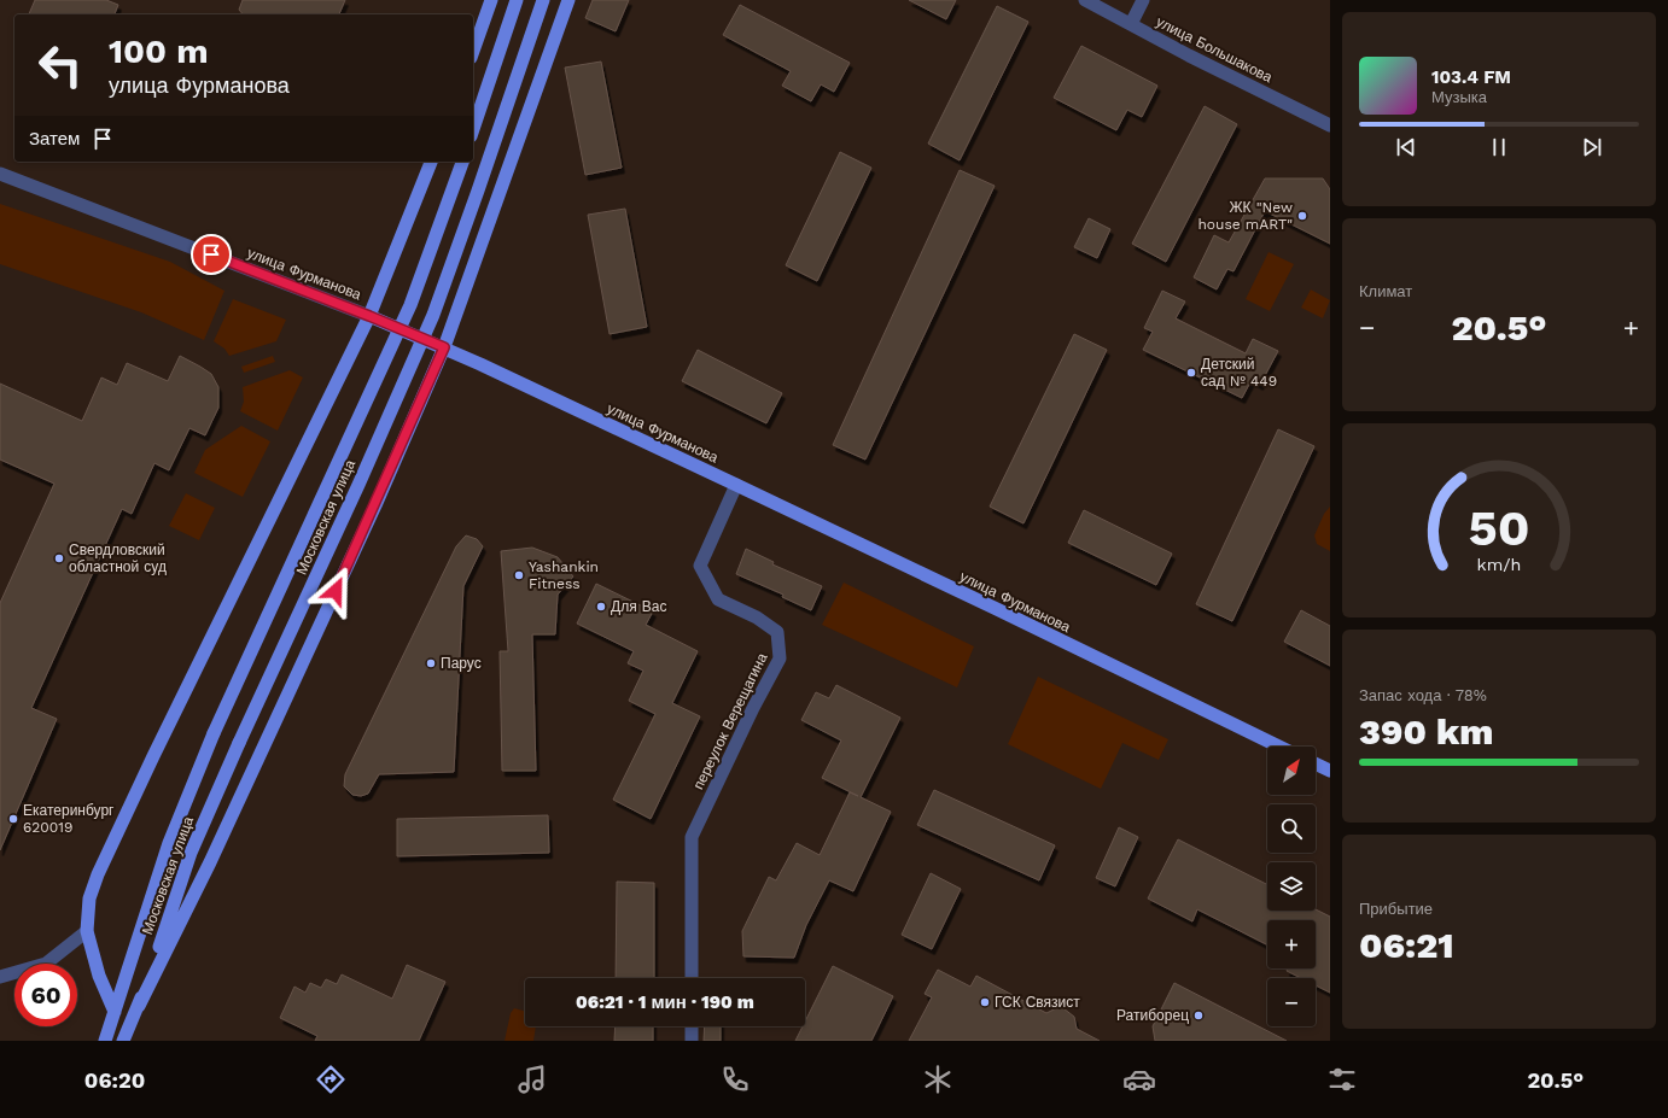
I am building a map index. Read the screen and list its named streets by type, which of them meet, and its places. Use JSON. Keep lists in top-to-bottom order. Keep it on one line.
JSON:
{"streets":{"main road":["улица Фурманова","Московская улица"],"street":["улица Большакова","переулок Верещагина"]},"crossings":[["улица Фурманова","переулок Верещагина"]],"places":["ЖК \"New house mART\"","Детский сад № 449","Свердловский областной суд","Yashankin Fitness","Для Вас","Парус","Екатеринбург 620019","ГСК Связист","Ратиборец"],"north":"top right","page":{"turn":["100 m","улица Фурманова"],"song":["103.4 FM","Музыка"],"then":"Затем","tile":["Климат",["Запас хода · 78%","390 km"],["Прибытие","06:21"]],"heat":["−","20.5°","+"],"map_buttons":["+","−"],"limit":"60","trip":"06:21 · 1 мин · 190 m","tabs":["06:20","20.5°"],"gauge":["50","km/h"]}}
